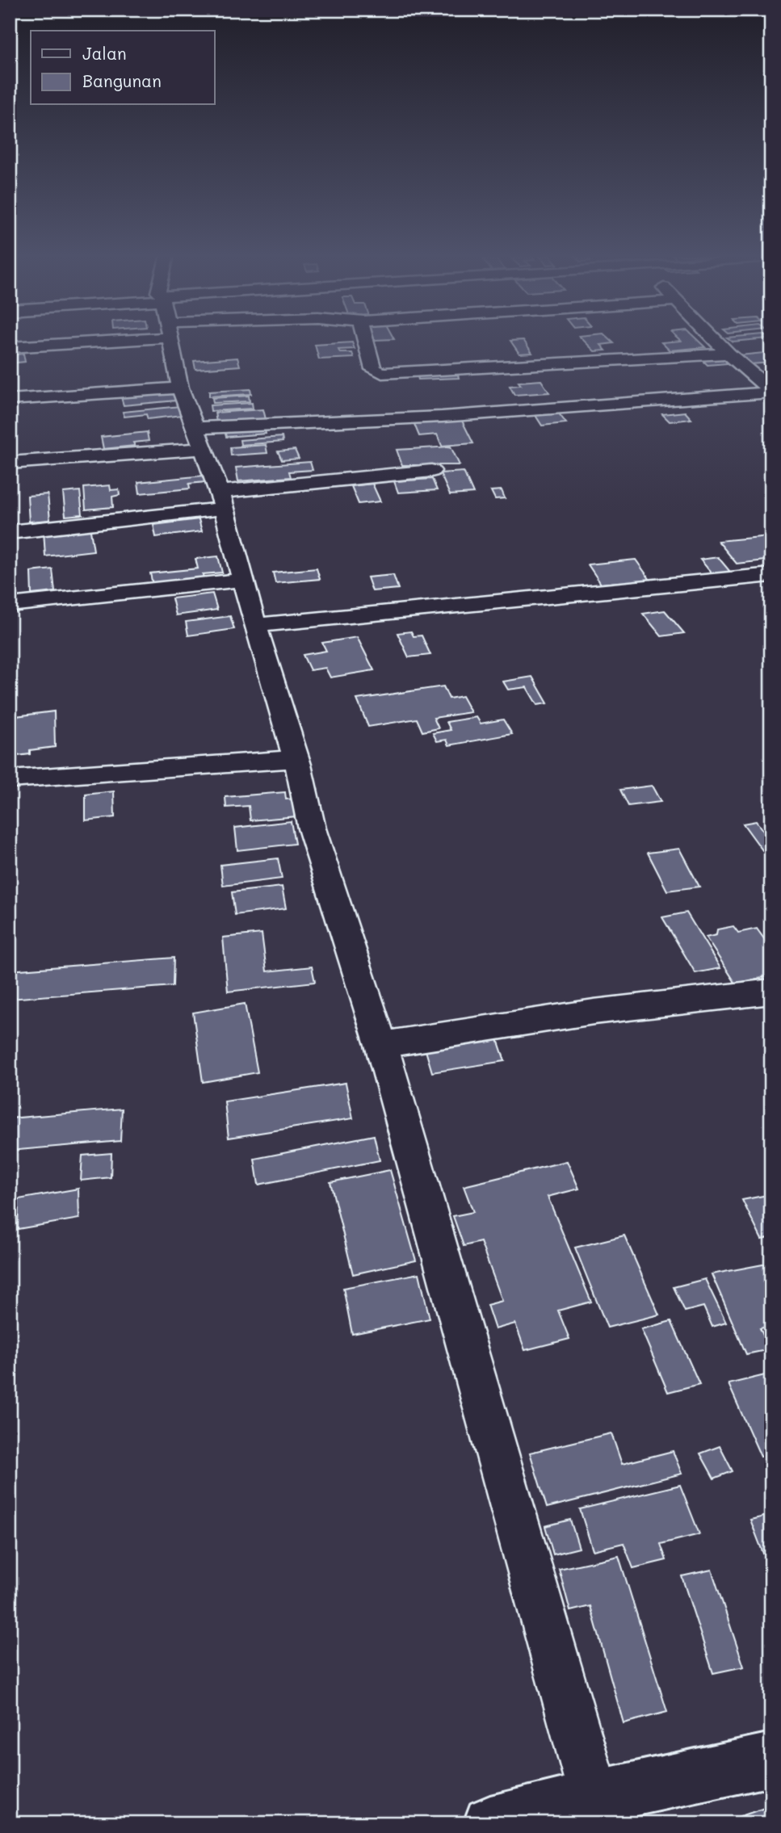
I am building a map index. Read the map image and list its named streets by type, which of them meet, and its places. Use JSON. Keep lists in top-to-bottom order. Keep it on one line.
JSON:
{"legend":["Jalan","Bangunan"]}
